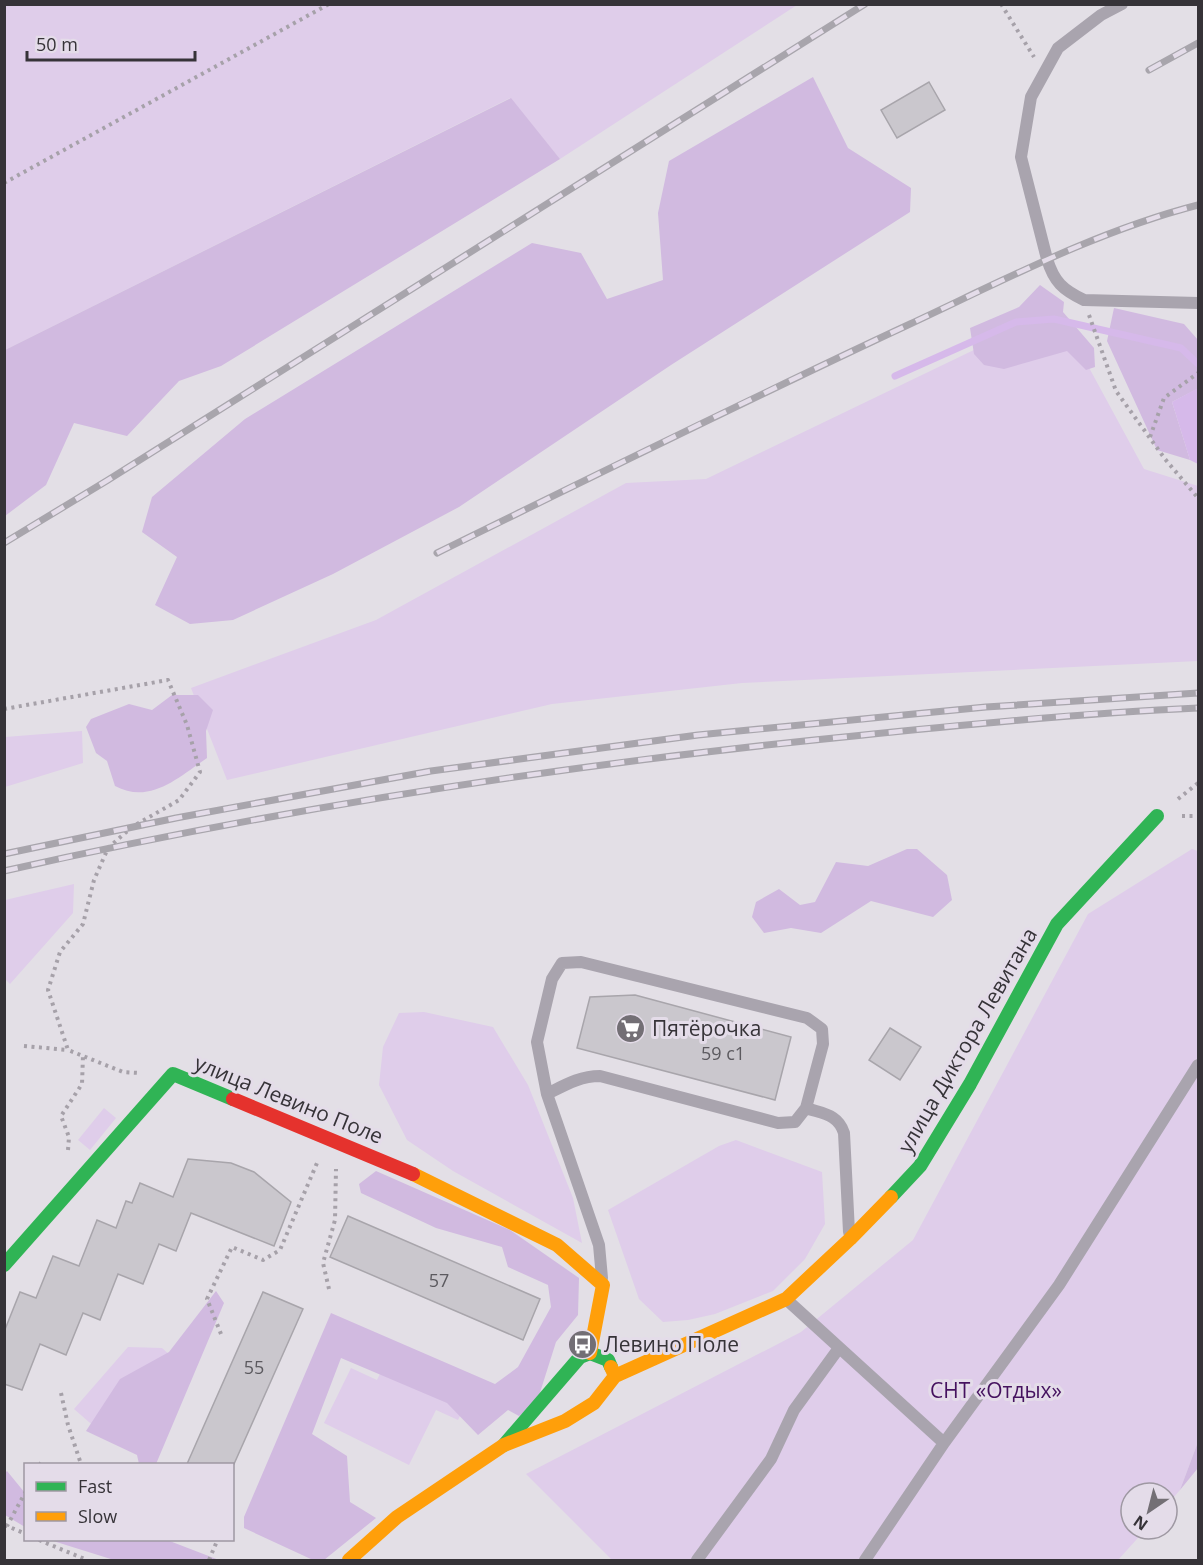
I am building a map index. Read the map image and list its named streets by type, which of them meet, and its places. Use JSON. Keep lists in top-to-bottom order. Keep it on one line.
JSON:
{"streets":{"street":["улица Диктора Левитана","улица Левино Поле"]},"parks":["СНТ «Отдых»"],"places":{"supermarket":["Пятёрочка"],"bus stop":["Левино Поле"]},"house_numbers":["59 с1","57","55"],"legend":["Fast","Slow"],"scale_bar":"50 m","north":"bottom left"}
